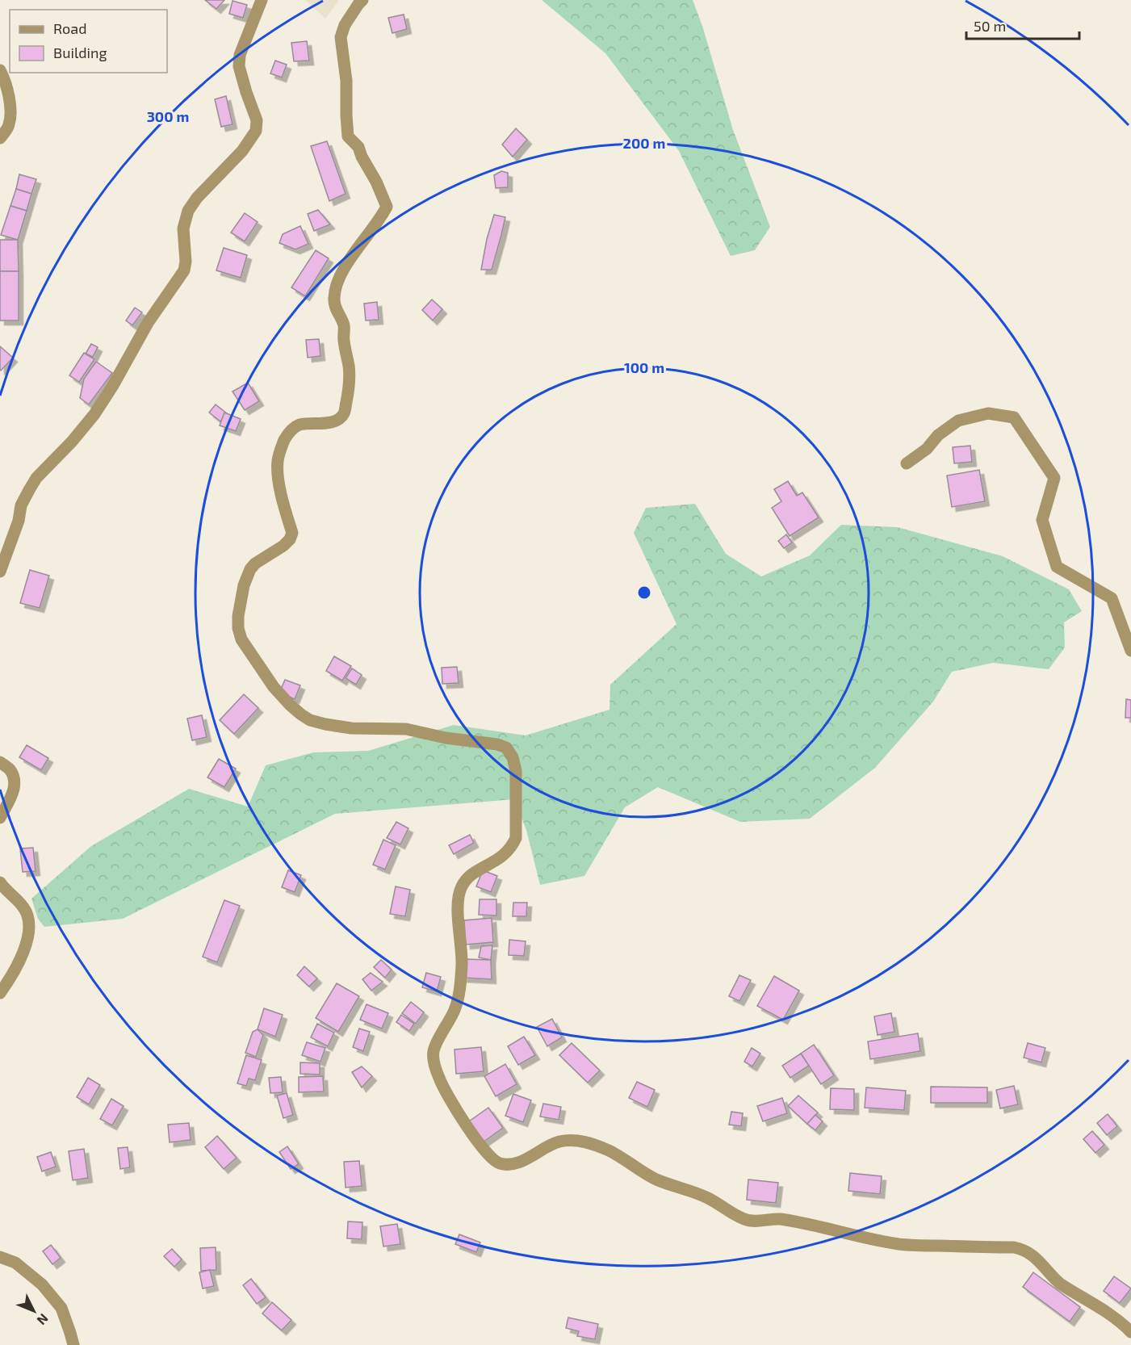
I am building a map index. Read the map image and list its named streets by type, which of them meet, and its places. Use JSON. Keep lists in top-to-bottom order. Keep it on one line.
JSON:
{"legend":["Road","Building"],"scale_bar":"50 m","north":"bottom right","rings":["300 m","200 m","100 m"]}
